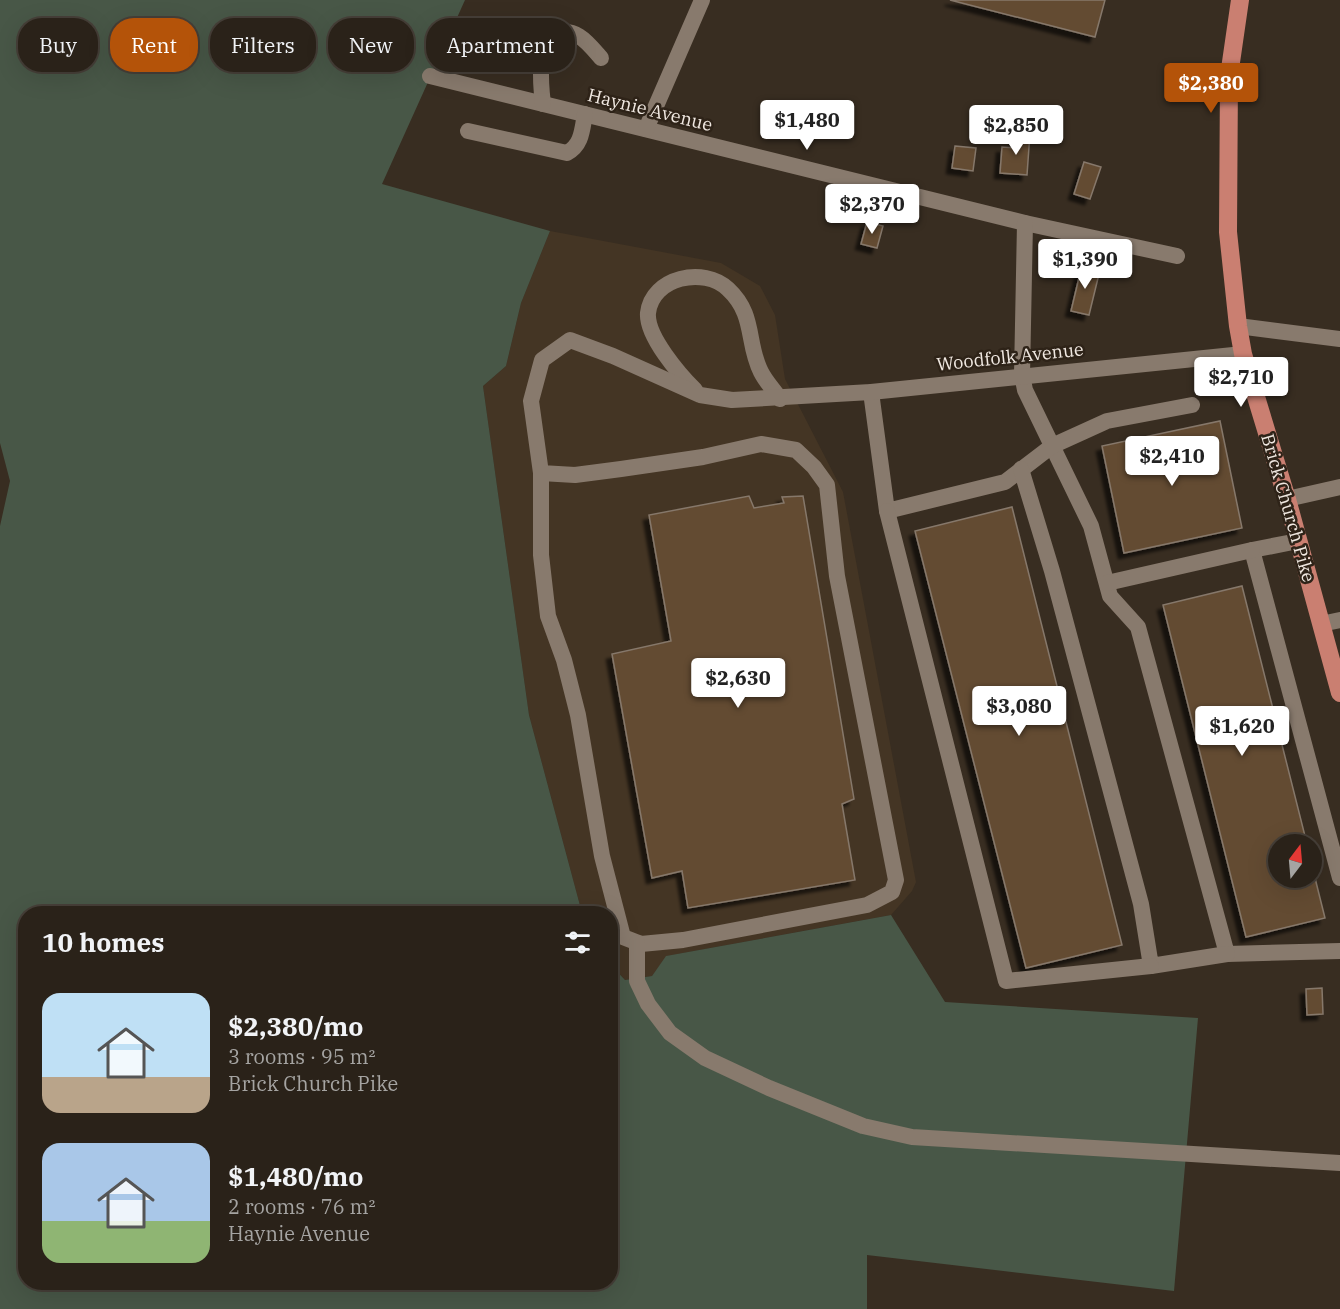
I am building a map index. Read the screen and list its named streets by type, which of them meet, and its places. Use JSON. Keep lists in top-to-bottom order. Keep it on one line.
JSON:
{"streets":{"main road":["Brick Church Pike"],"street":["Haynie Avenue","Woodfolk Avenue"]},"crossings":[["Woodfolk Avenue","Brick Church Pike"]],"north":"top","page":{"chip":["Buy","Rent","Filters","New","Apartment"],"price":["$2,380","$1,480","$2,850","$2,370","$1,390","$2,710","$2,410","$2,630","$3,080","$1,620"],"heading":"10 homes","list":[{"name":"$2,380/mo","note":"3 rooms · 95 m² · Brick Church Pike"},{"name":"$1,480/mo","note":"2 rooms · 76 m² · Haynie Avenue"}]}}
